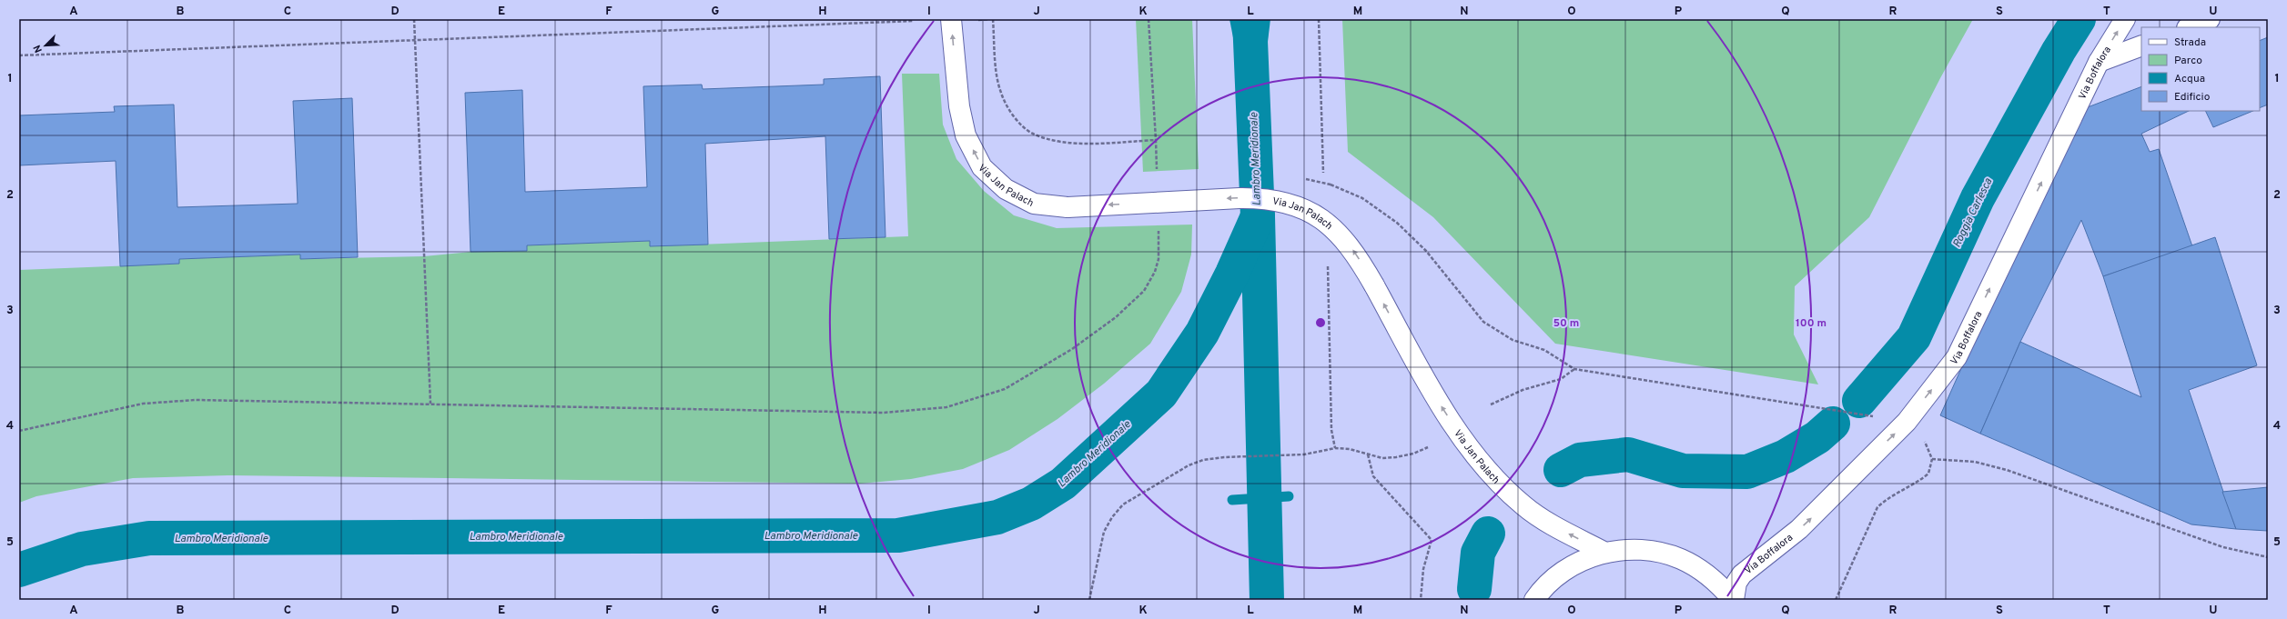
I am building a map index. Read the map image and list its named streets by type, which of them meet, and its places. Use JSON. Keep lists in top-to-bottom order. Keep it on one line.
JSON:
{"streets":{"street":["Via Boffalora","Via Jan Palach"]},"crossings":[["Via Boffalora","Via Jan Palach"]],"one_way":["Via Boffalora","Via Jan Palach"],"water":["Lambro Meridionale","Roggia Carlesca"],"legend":["Strada","Parco","Acqua","Edificio"],"north":"bottom left","grid":{"columns":["A","B","C","D","E","F","G","H","I","J","K","L","M","N","O","P","Q","R","S","T","U"],"rows":["1","2","3","4","5"]},"rings":["50 m","100 m"]}
